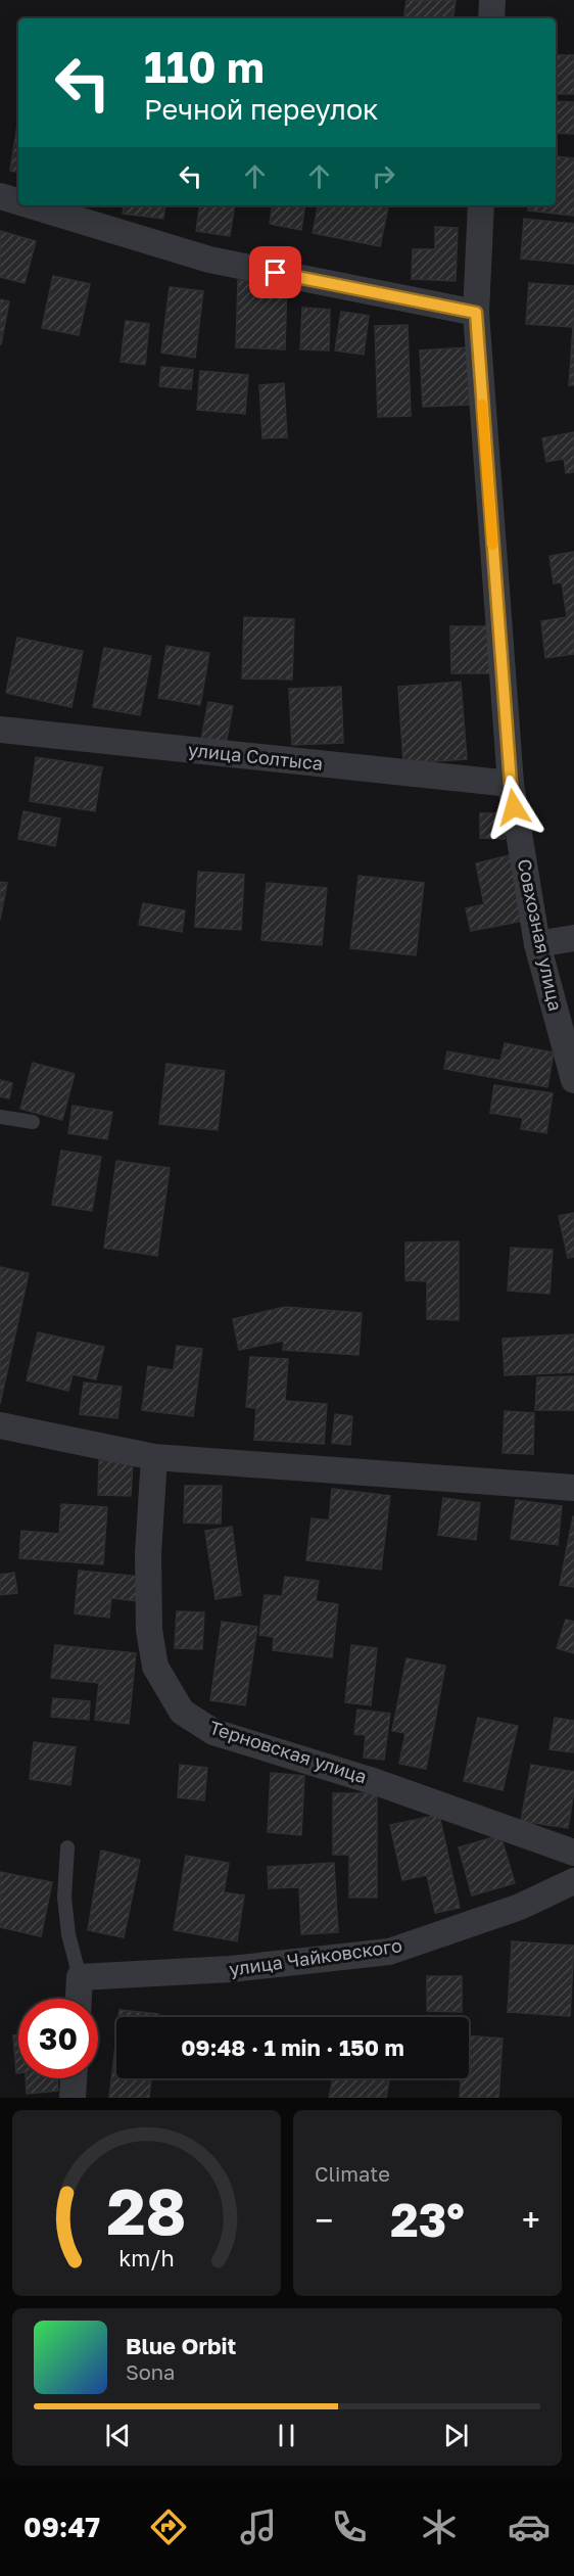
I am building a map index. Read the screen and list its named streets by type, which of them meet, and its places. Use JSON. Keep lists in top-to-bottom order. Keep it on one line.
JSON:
{"streets":{"street":["улица Солтыса","Совхозная улица","Терновская улица","улица Чайковского"]},"crossings":[["улица Солтыса","Совхозная улица"]],"page":{"turn":["110 m","Речной переулок"],"limit":"30","trip":"09:48 · 1 min · 150 m","tile":"Climate","heat":["−","23°","+"],"song":["Blue Orbit","Sona"],"tabs":"09:47","gauge":["28","km/h"]}}
